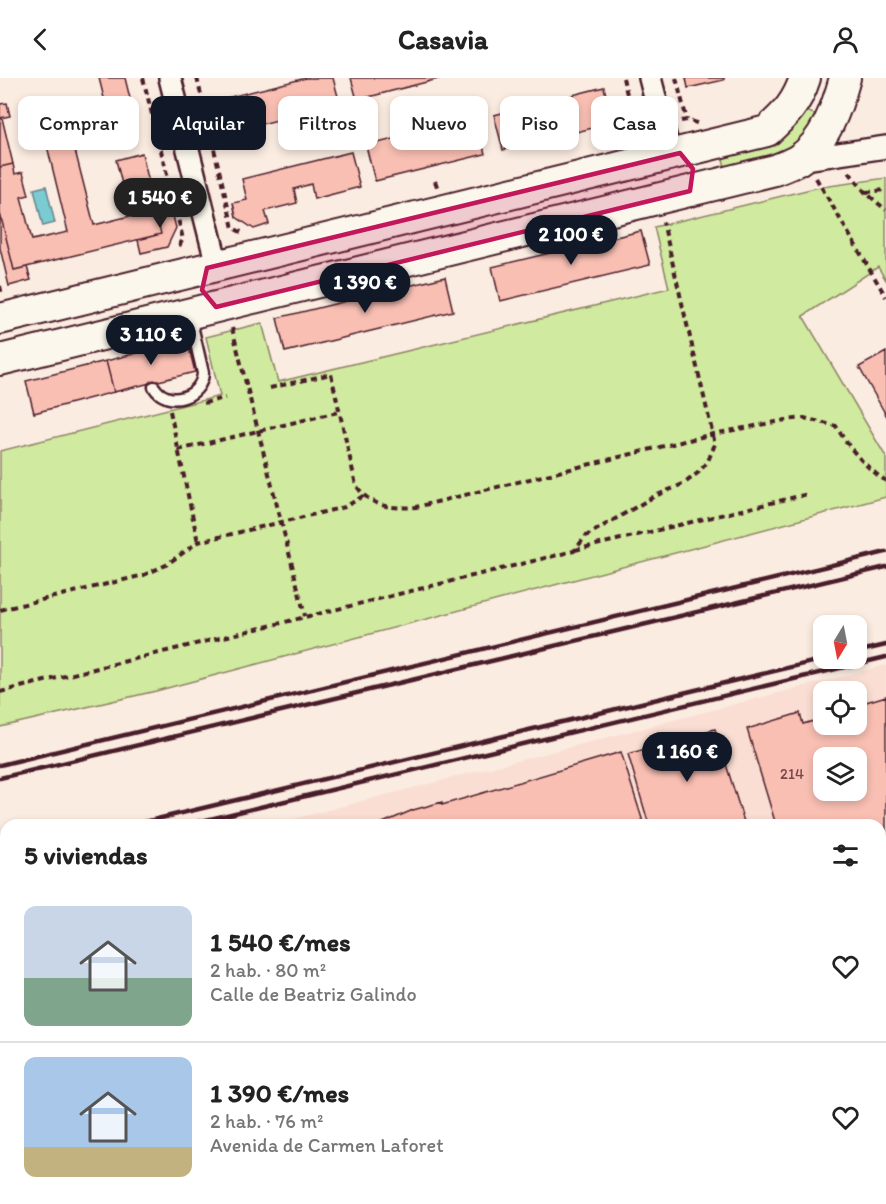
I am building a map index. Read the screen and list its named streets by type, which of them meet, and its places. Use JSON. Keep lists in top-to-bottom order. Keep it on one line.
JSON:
{"house_numbers":["214"],"north":"bottom","page":{"header":"Casavia","chip":["Comprar","Alquilar","Filtros","Nuevo","Piso","Casa"],"price":["1 540 €","2 100 €","1 390 €","3 110 €","1 160 €"],"heading":"5 viviendas","list":[{"name":"1 540 €/mes","note":"2 hab. · 80 m² · Calle de Beatriz Galindo"},{"name":"1 390 €/mes","note":"2 hab. · 76 m² · Avenida de Carmen Laforet"}]}}
